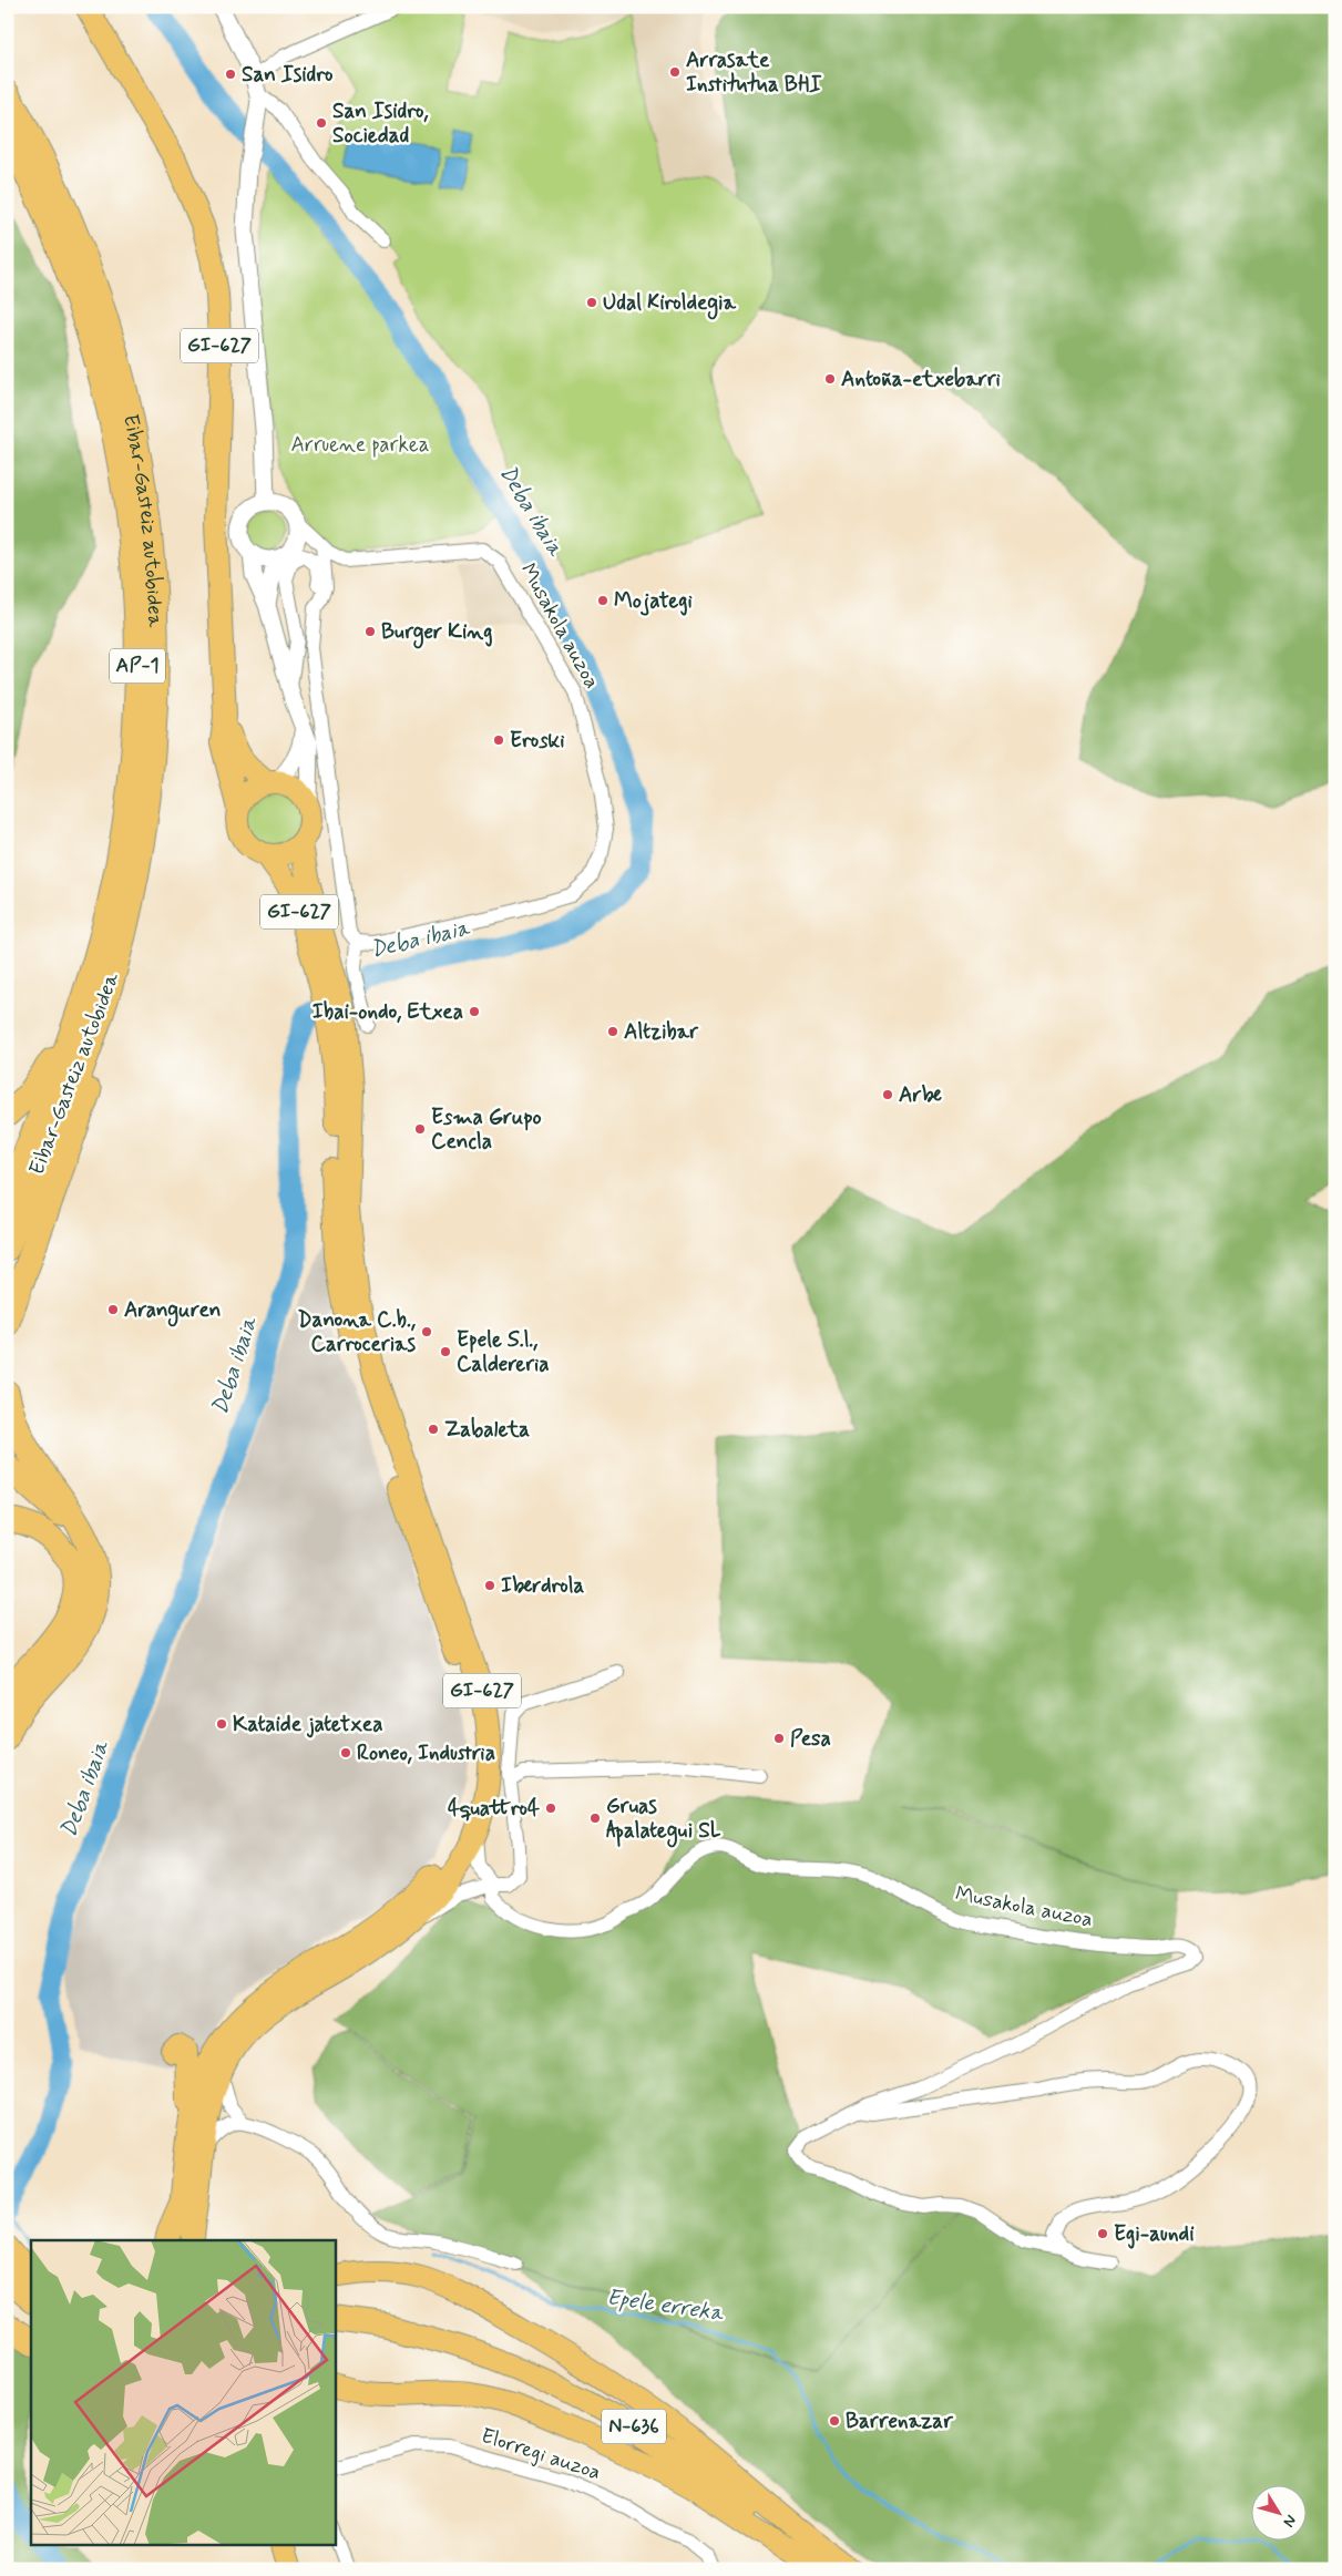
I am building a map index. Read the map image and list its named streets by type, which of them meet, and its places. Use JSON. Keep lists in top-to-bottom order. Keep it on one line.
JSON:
{"streets":{"highway":["Eibar-Gasteiz autobidea","AP-1"],"main road":["GI-627","N-636"],"street":["Musakola auzoa","Elorregi auzoa"]},"crossings":[["GI-627","Musakola auzoa"]],"water":["Deba ibaia","Epele erreka"],"parks":["Arruene parkea"],"places":["Arrasate Institutua BHI","San Isidro","San Isidro, Sociedad","Udal Kiroldegia","Antoña-etxebarri","Mojategi","Burger King","Eroski","Ibai-ondo, Etxea","Altzibar","Arbe","Esma Grupo Cencla","Aranguren","Danona C.b., Carrocerias","Epele S.l., Caldereria","Zabaleta","Iberdrola","Kataide jatetxea","Pesa","Roneo, Industria","4quattro4","Gruas Apalategui SL","Egi-aundi","Barrenazar"],"north":"bottom right"}
